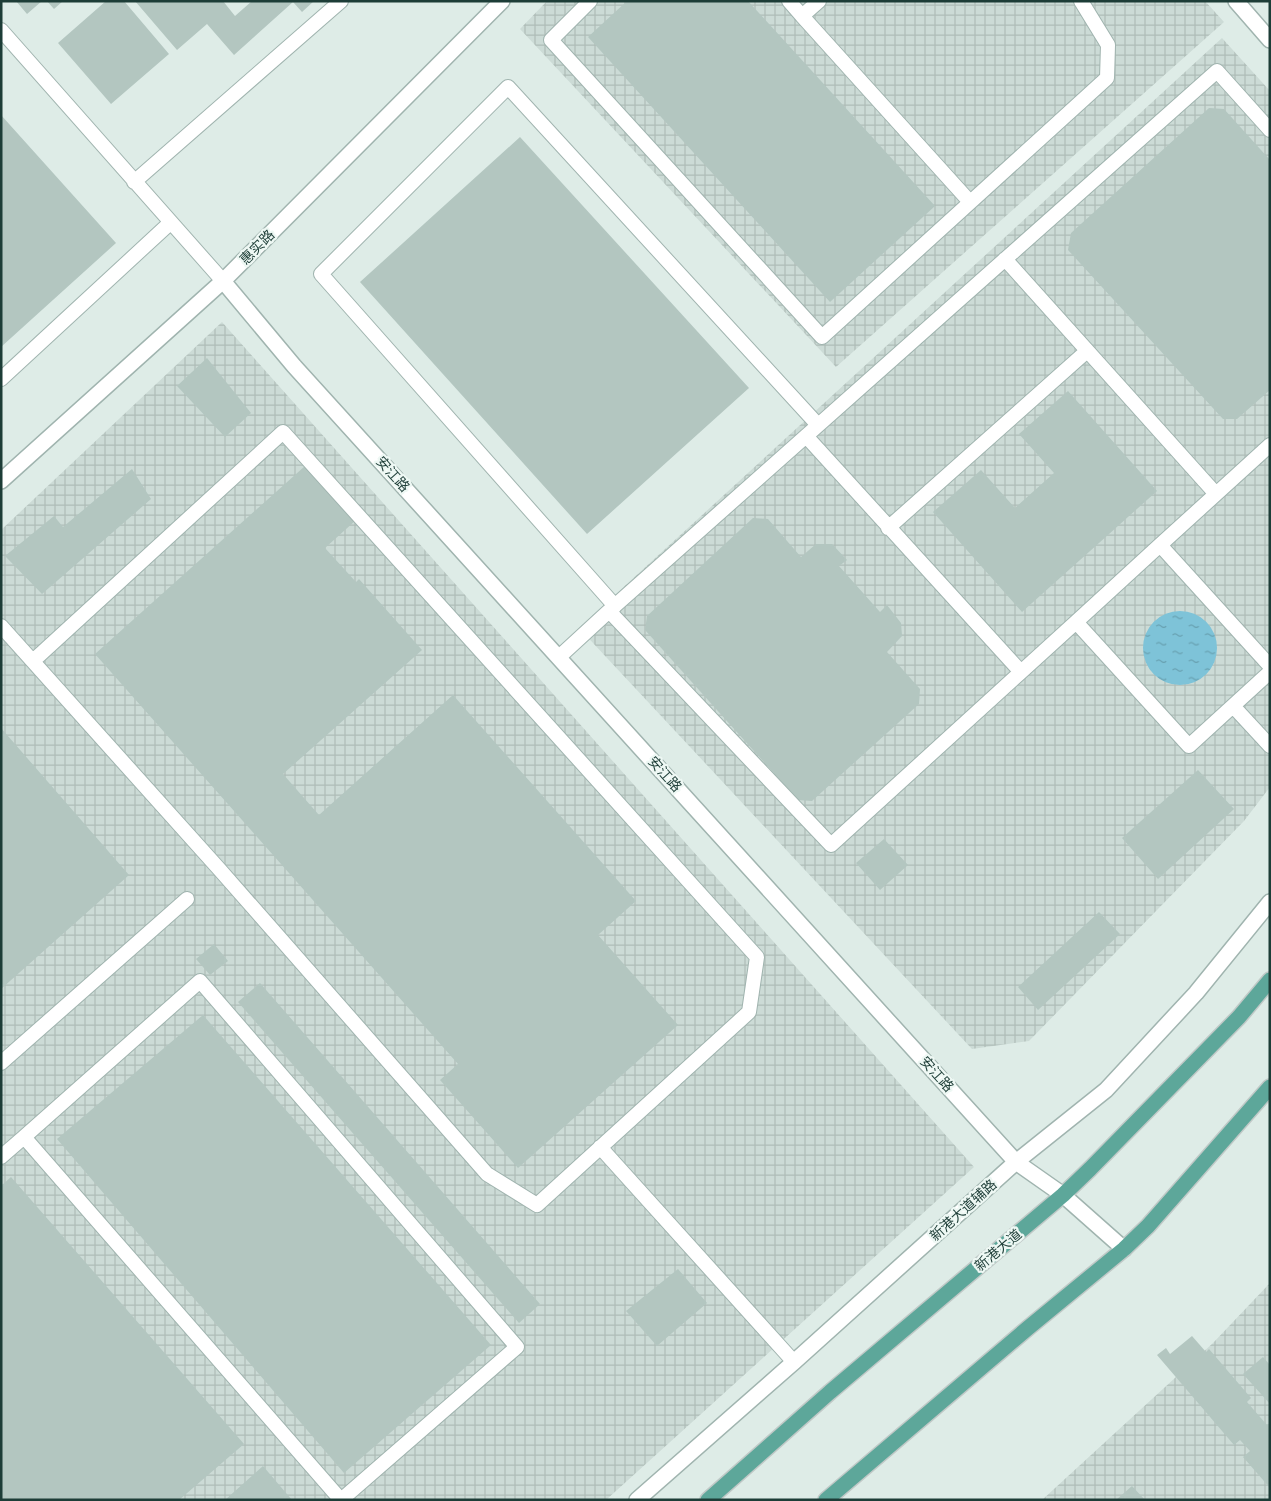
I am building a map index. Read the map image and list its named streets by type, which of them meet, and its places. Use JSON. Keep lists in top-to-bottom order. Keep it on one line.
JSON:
{"streets":{"main road":["新港大道"],"street":["惠实路","安江路","新港大道辅路"]},"crossings":[["惠实路","安江路"],["安江路","新港大道辅路"],["安江路","新港大道"]]}
